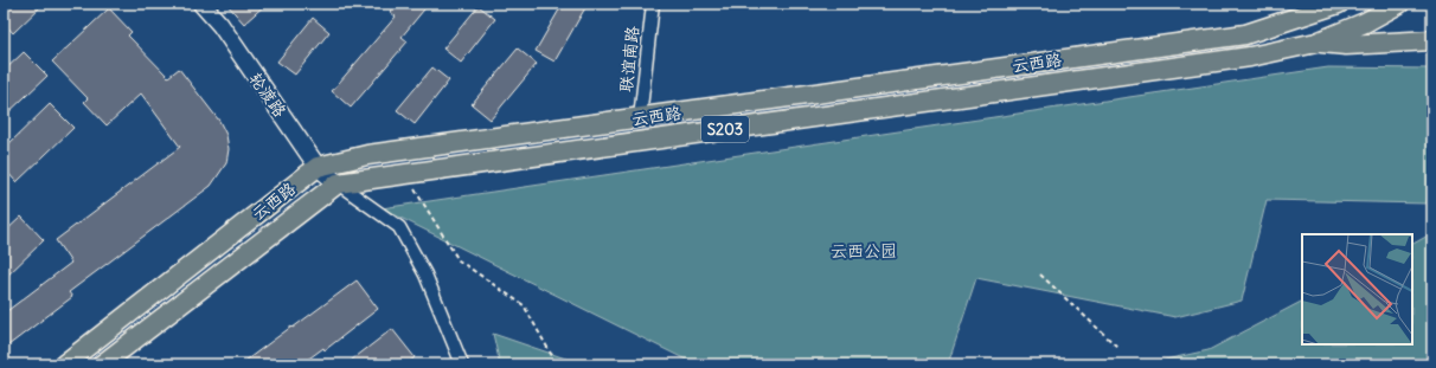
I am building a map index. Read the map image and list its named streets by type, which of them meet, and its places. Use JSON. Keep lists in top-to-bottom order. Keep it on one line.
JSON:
{"streets":{"main road":["云西路","轮渡路","S203"],"street":["联谊南路"]},"crossings":[["联谊南路","云西路"],["云西路","轮渡路"]],"parks":["云西公园"]}
